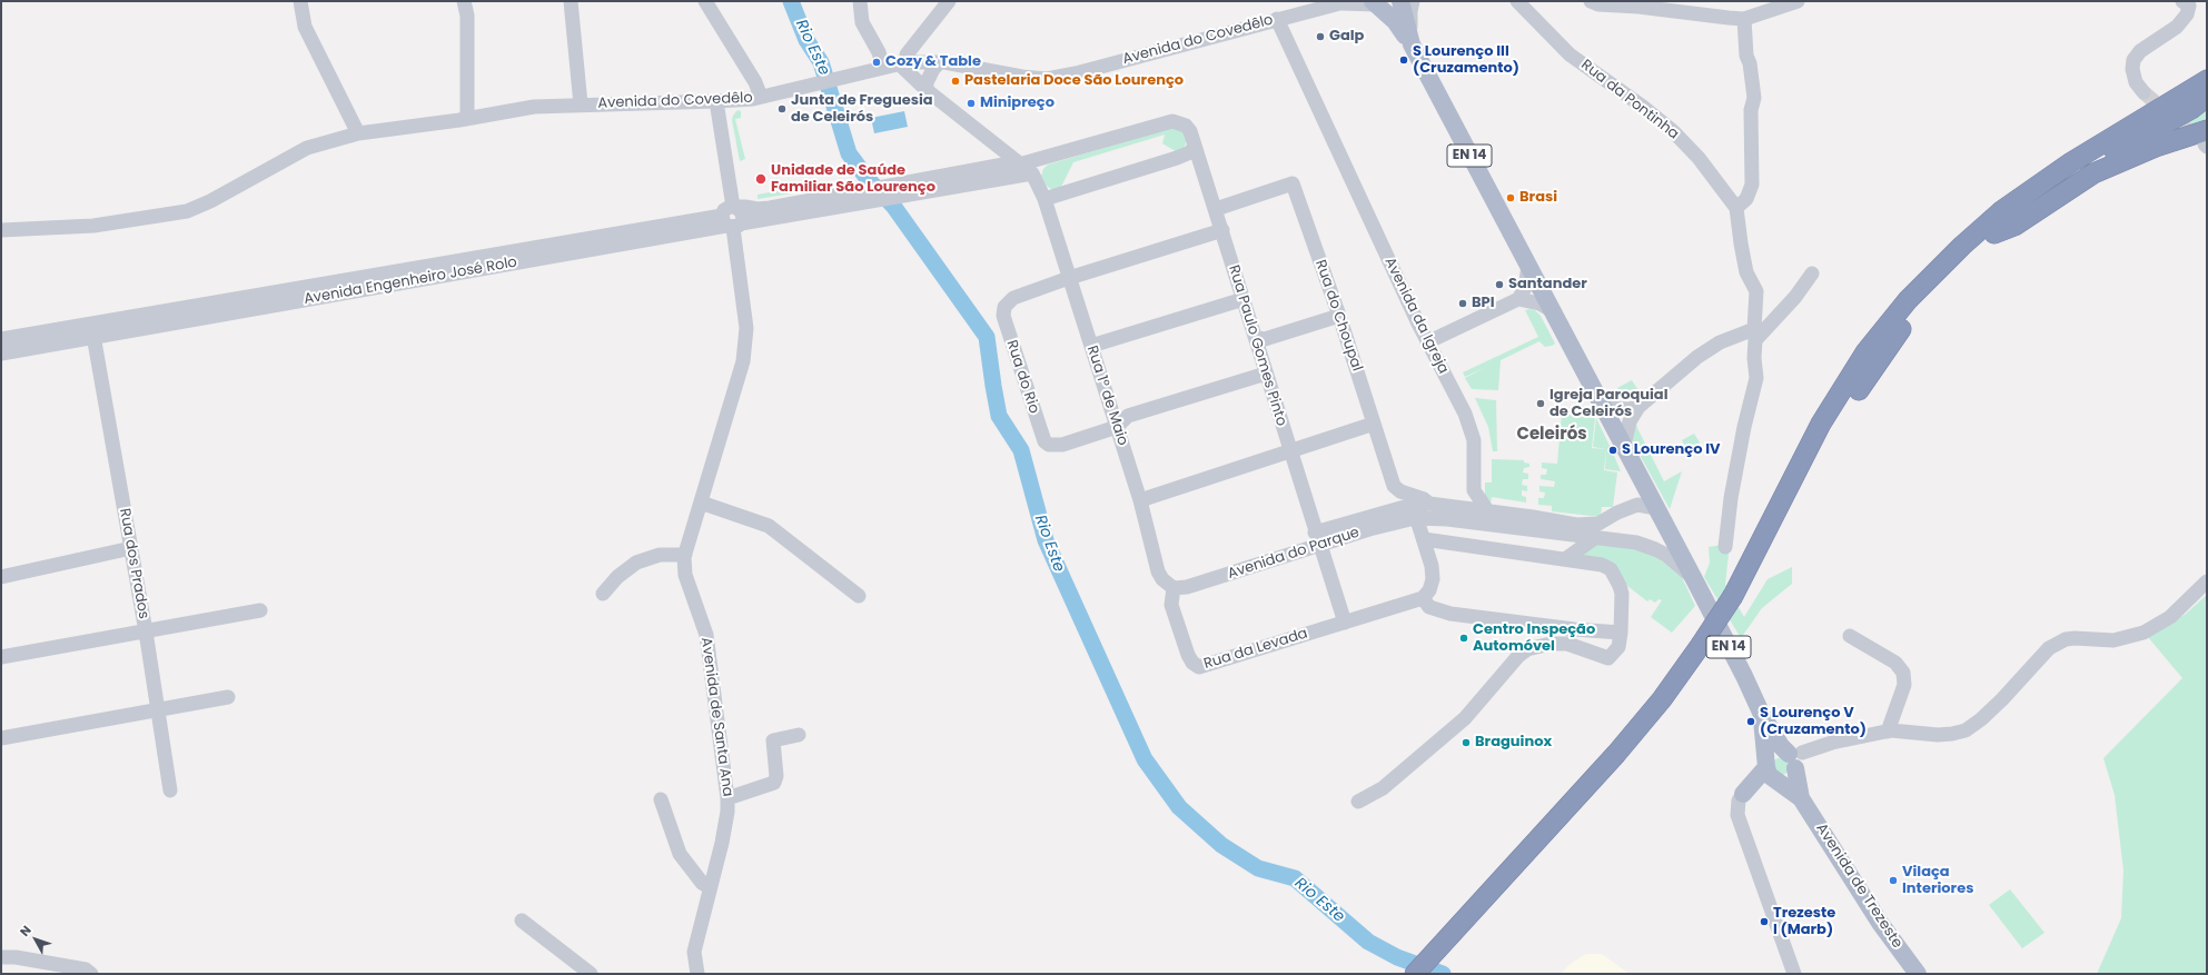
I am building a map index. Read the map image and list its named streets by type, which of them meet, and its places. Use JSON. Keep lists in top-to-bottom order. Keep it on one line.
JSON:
{"streets":{"main road":["EN 14","Avenida de Trezeste"],"street":["Avenida do Covedêlo","Rua da Pontinha","Avenida Engenheiro José Rolo","Rua do Choupal","Avenida da Igreja","Rua Paulo Gomes Pinto","Rua do Rio","Rua 1º de Maio","Avenida do Parque","Rua dos Prados","Rua da Levada","Avenida de Santa Ana"]},"crossings":[["Avenida do Covedêlo","EN 14"],["Avenida do Covedêlo","Avenida da Igreja"],["Avenida do Covedêlo","Avenida de Santa Ana"],["EN 14","Avenida do Parque"],["EN 14","Avenida de Trezeste"],["Avenida Engenheiro José Rolo","Rua Paulo Gomes Pinto"],["Avenida Engenheiro José Rolo","Rua dos Prados"],["Avenida Engenheiro José Rolo","Avenida de Santa Ana"],["Rua do Choupal","Rua Paulo Gomes Pinto"],["Rua do Choupal","Avenida do Parque"],["Avenida da Igreja","Avenida do Parque"],["Rua Paulo Gomes Pinto","Avenida do Parque"],["Rua do Rio","Rua 1º de Maio"],["Rua 1º de Maio","Avenida do Parque"],["Rua 1º de Maio","Rua da Levada"],["Avenida do Parque","Rua da Levada"]],"districts":["Celeirós"],"water":["Rio Este"],"places":["Galp","S Lourenço III (Cruzamento)","Cozy & Table","Pastelaria Doce São Lourenço","Minipreço","Junta de Freguesia de Celeirós","Unidade de Saúde Familiar São Lourenço","Brasi","Santander","BPI","Igreja Paroquial de Celeirós","S Lourenço IV","Centro Inspeção Automóvel","S Lourenço V (Cruzamento)","Braguinox","Vilaça Interiores","Trezeste I (Marb)"],"north":"top left"}
